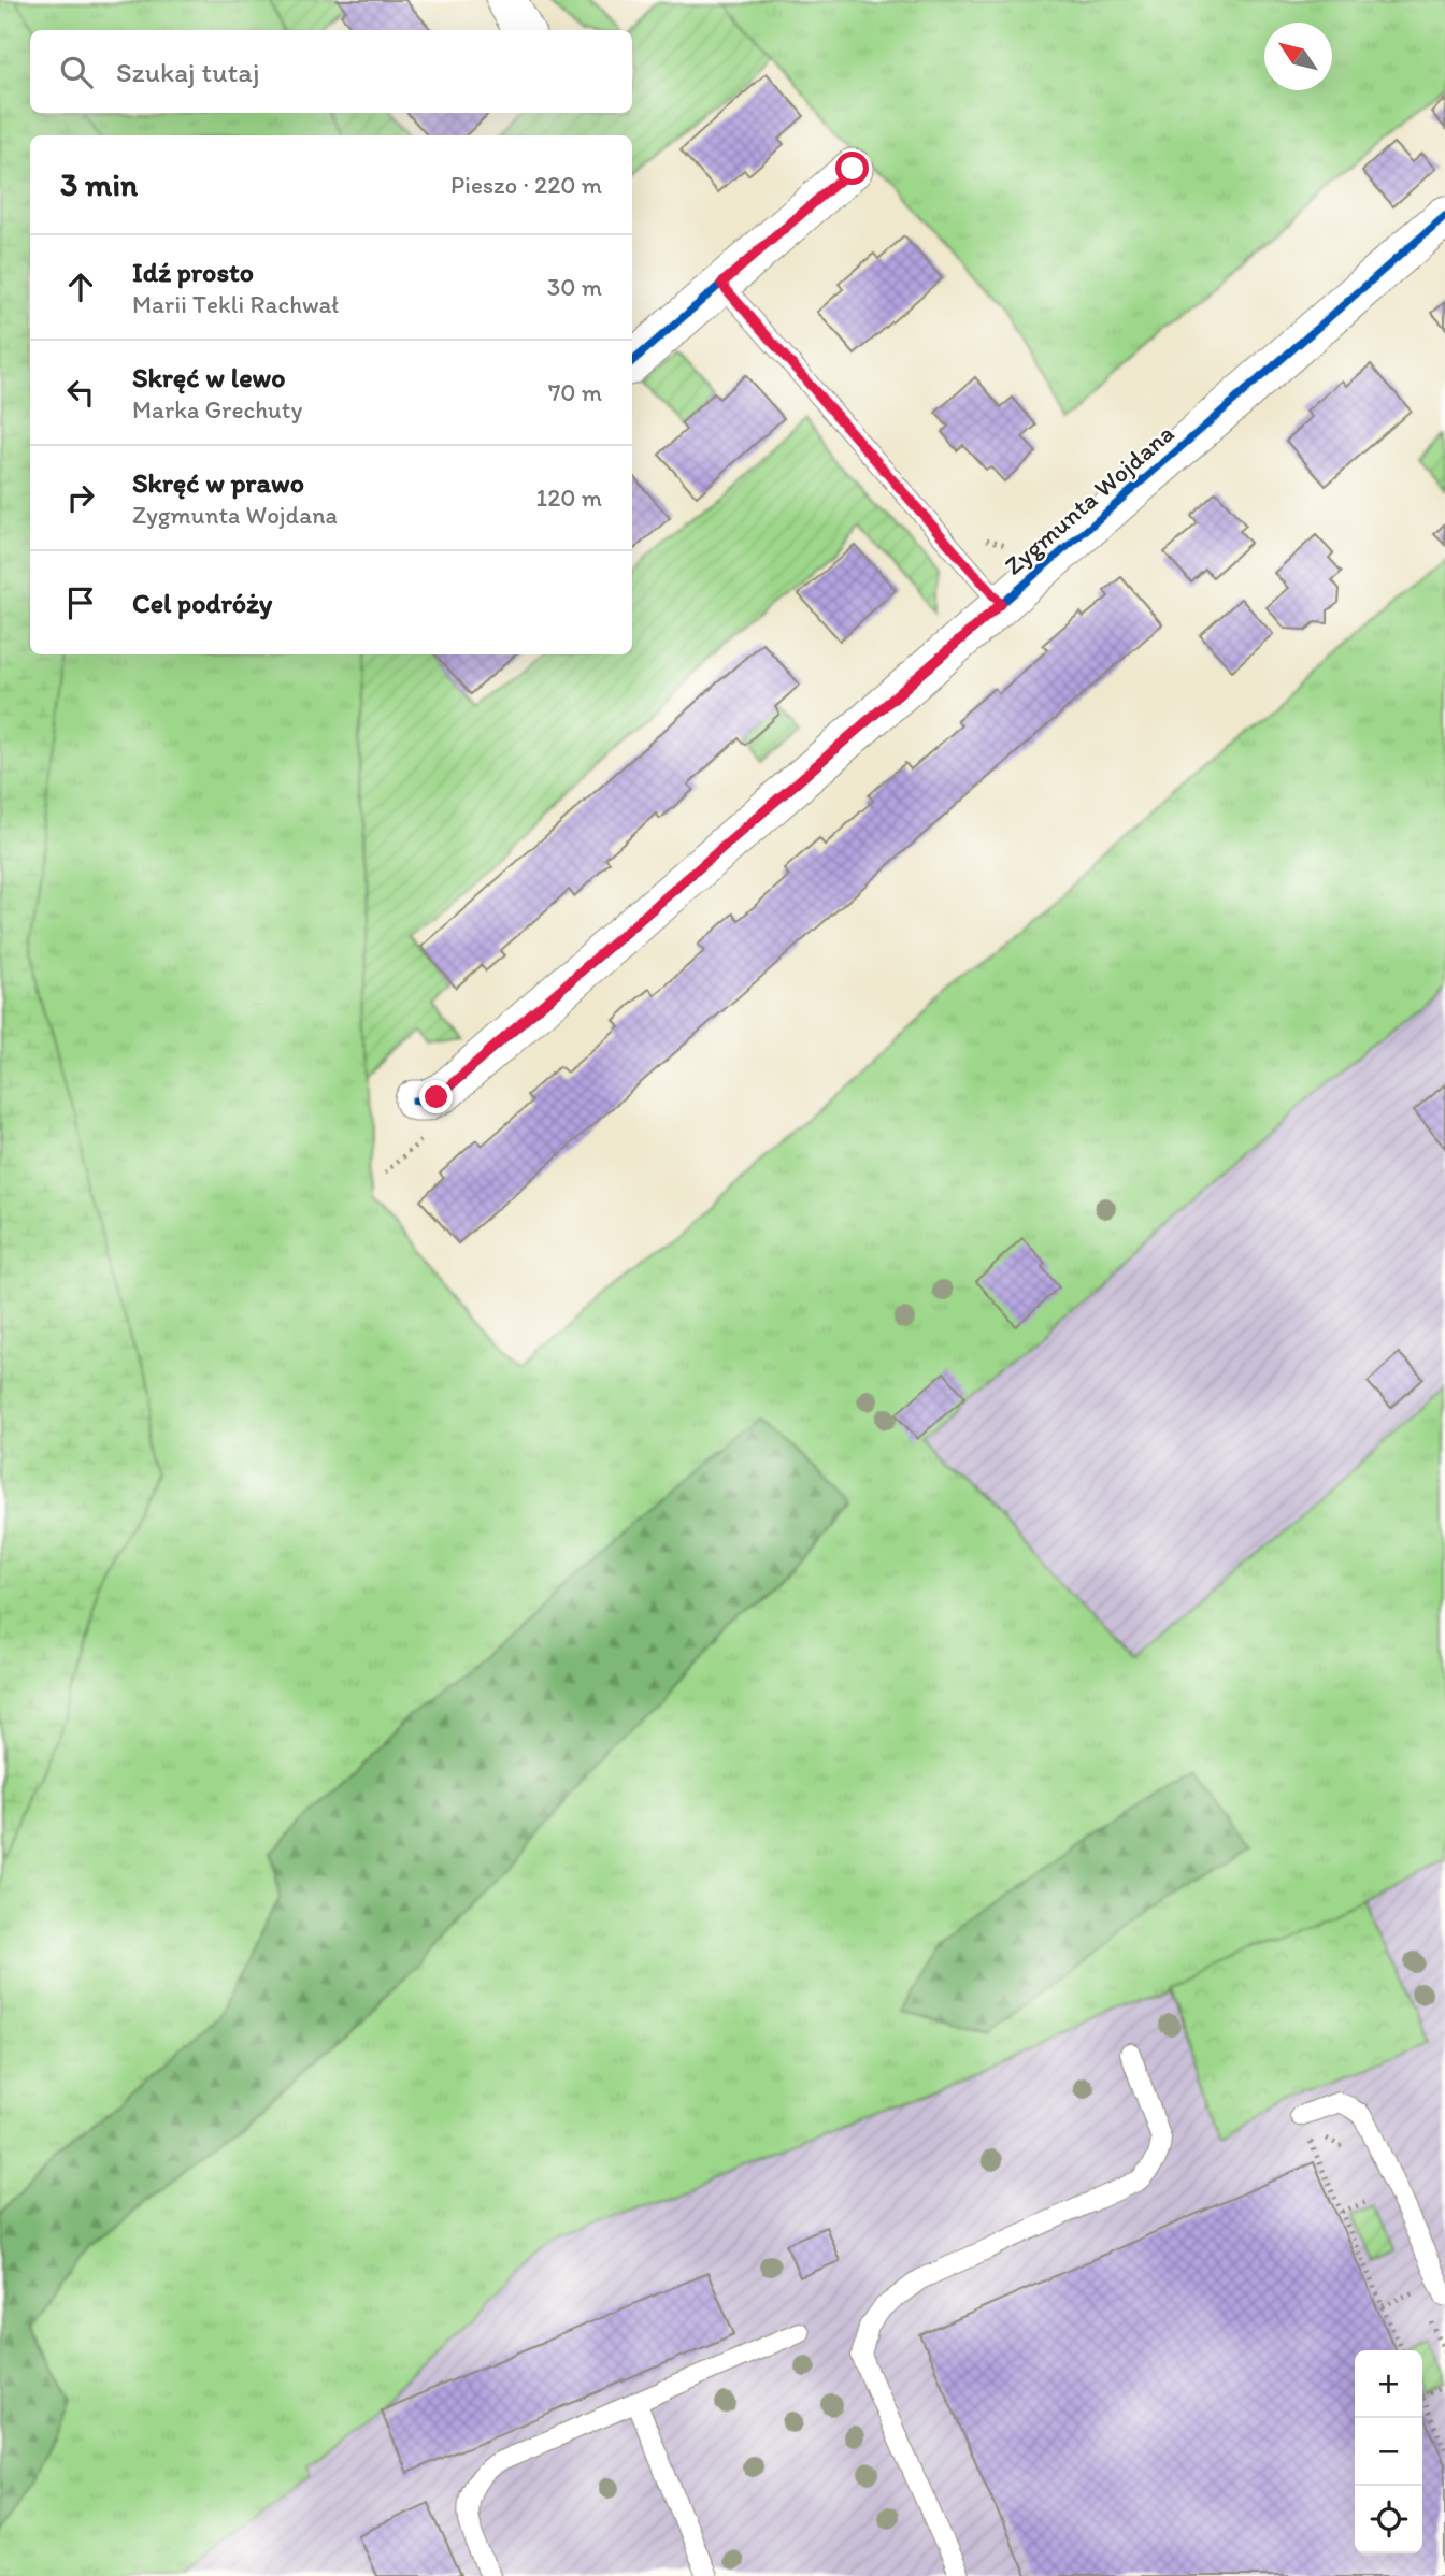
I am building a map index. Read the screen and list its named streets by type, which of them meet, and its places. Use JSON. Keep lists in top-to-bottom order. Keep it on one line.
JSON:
{"streets":{"street":["Zygmunta Wojdana"]},"north":"top left","page":{"search":"Szukaj tutaj","heading":["3 min","Pieszo · 220 m"],"list":[["Idź prosto","Marii Tekli Rachwał","30 m"],["Skręć w lewo","Marka Grechuty","70 m"],["Skręć w prawo","Zygmunta Wojdana","120 m"],"Cel podróży"],"map_buttons":["+","−"]}}
